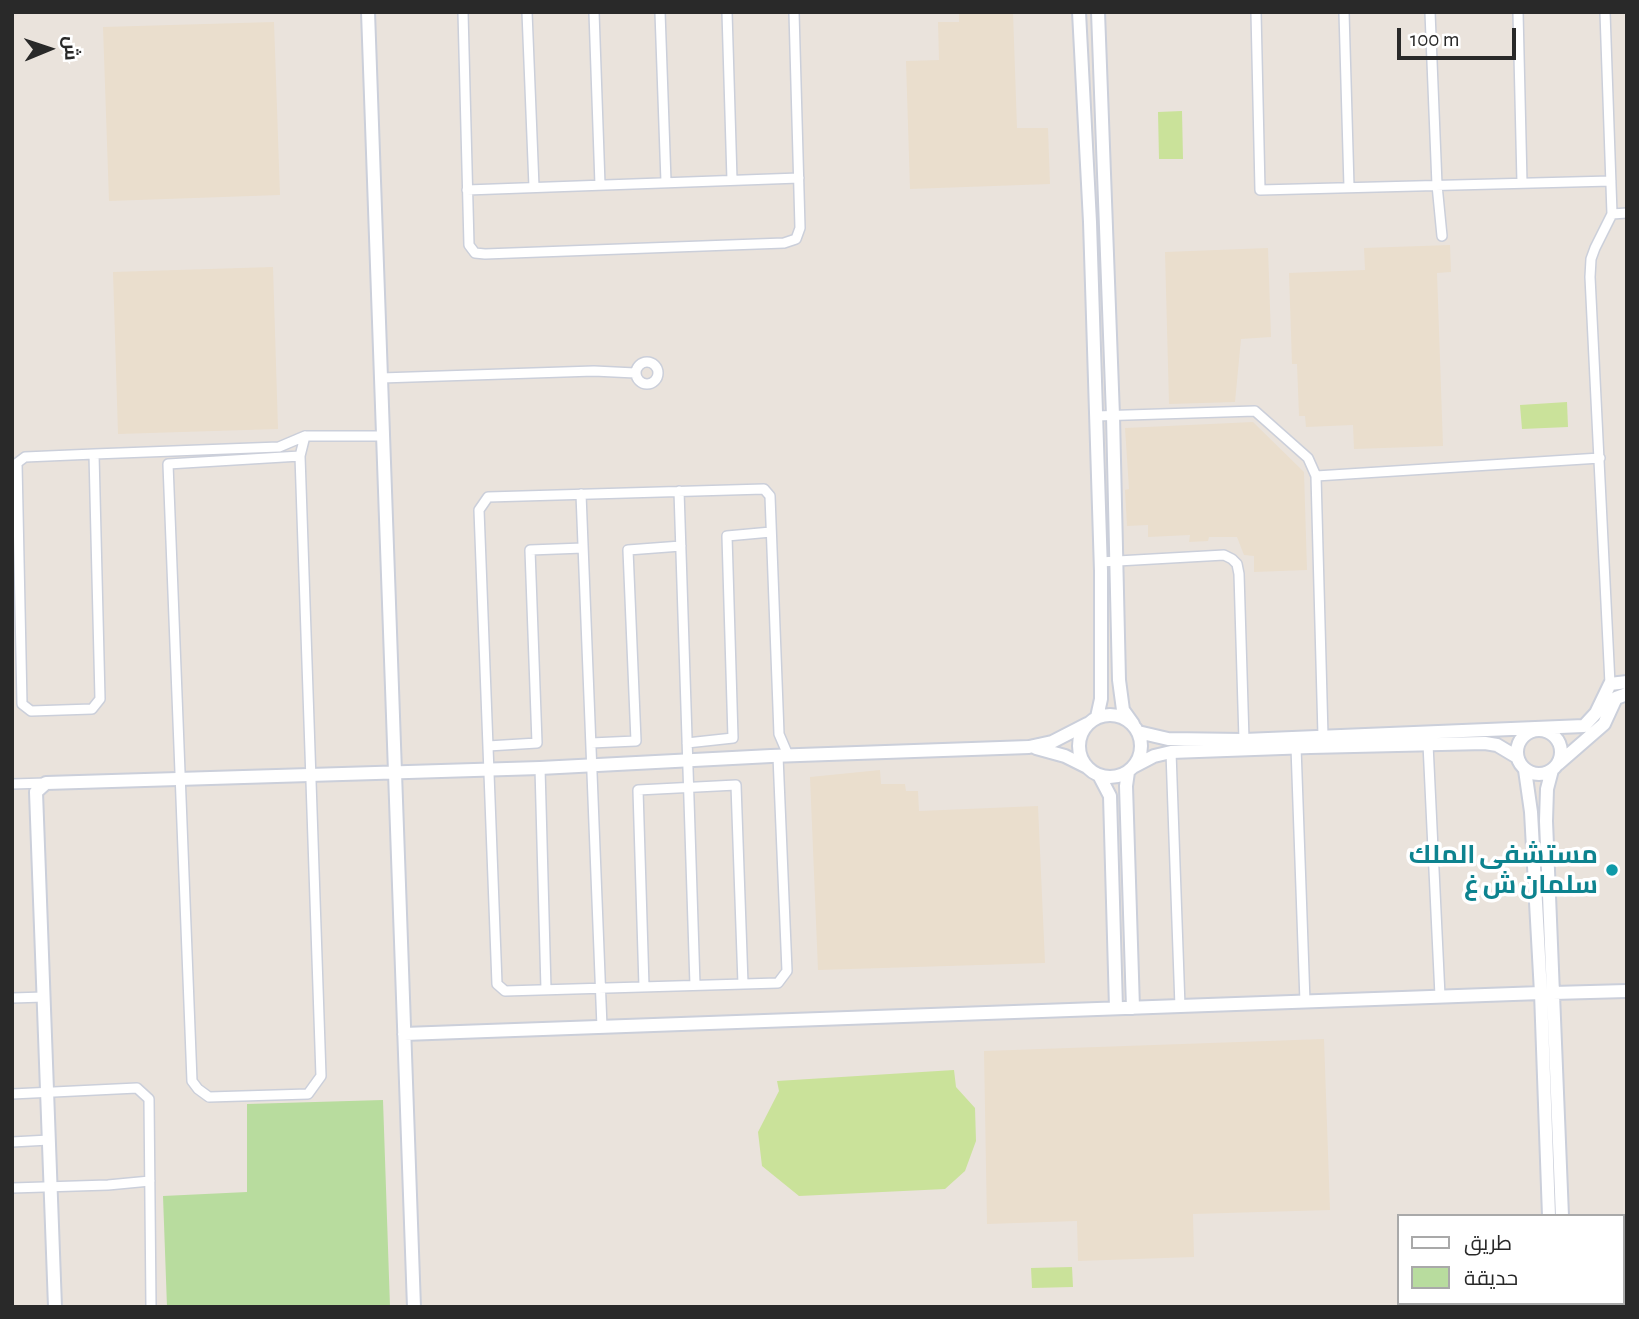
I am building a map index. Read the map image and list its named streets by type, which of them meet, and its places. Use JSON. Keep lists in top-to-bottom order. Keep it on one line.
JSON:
{"places":["مستشفى الملك سلمان ش غ"],"legend":["طريق","حديقة"],"scale_bar":"100 m","north":"right"}
